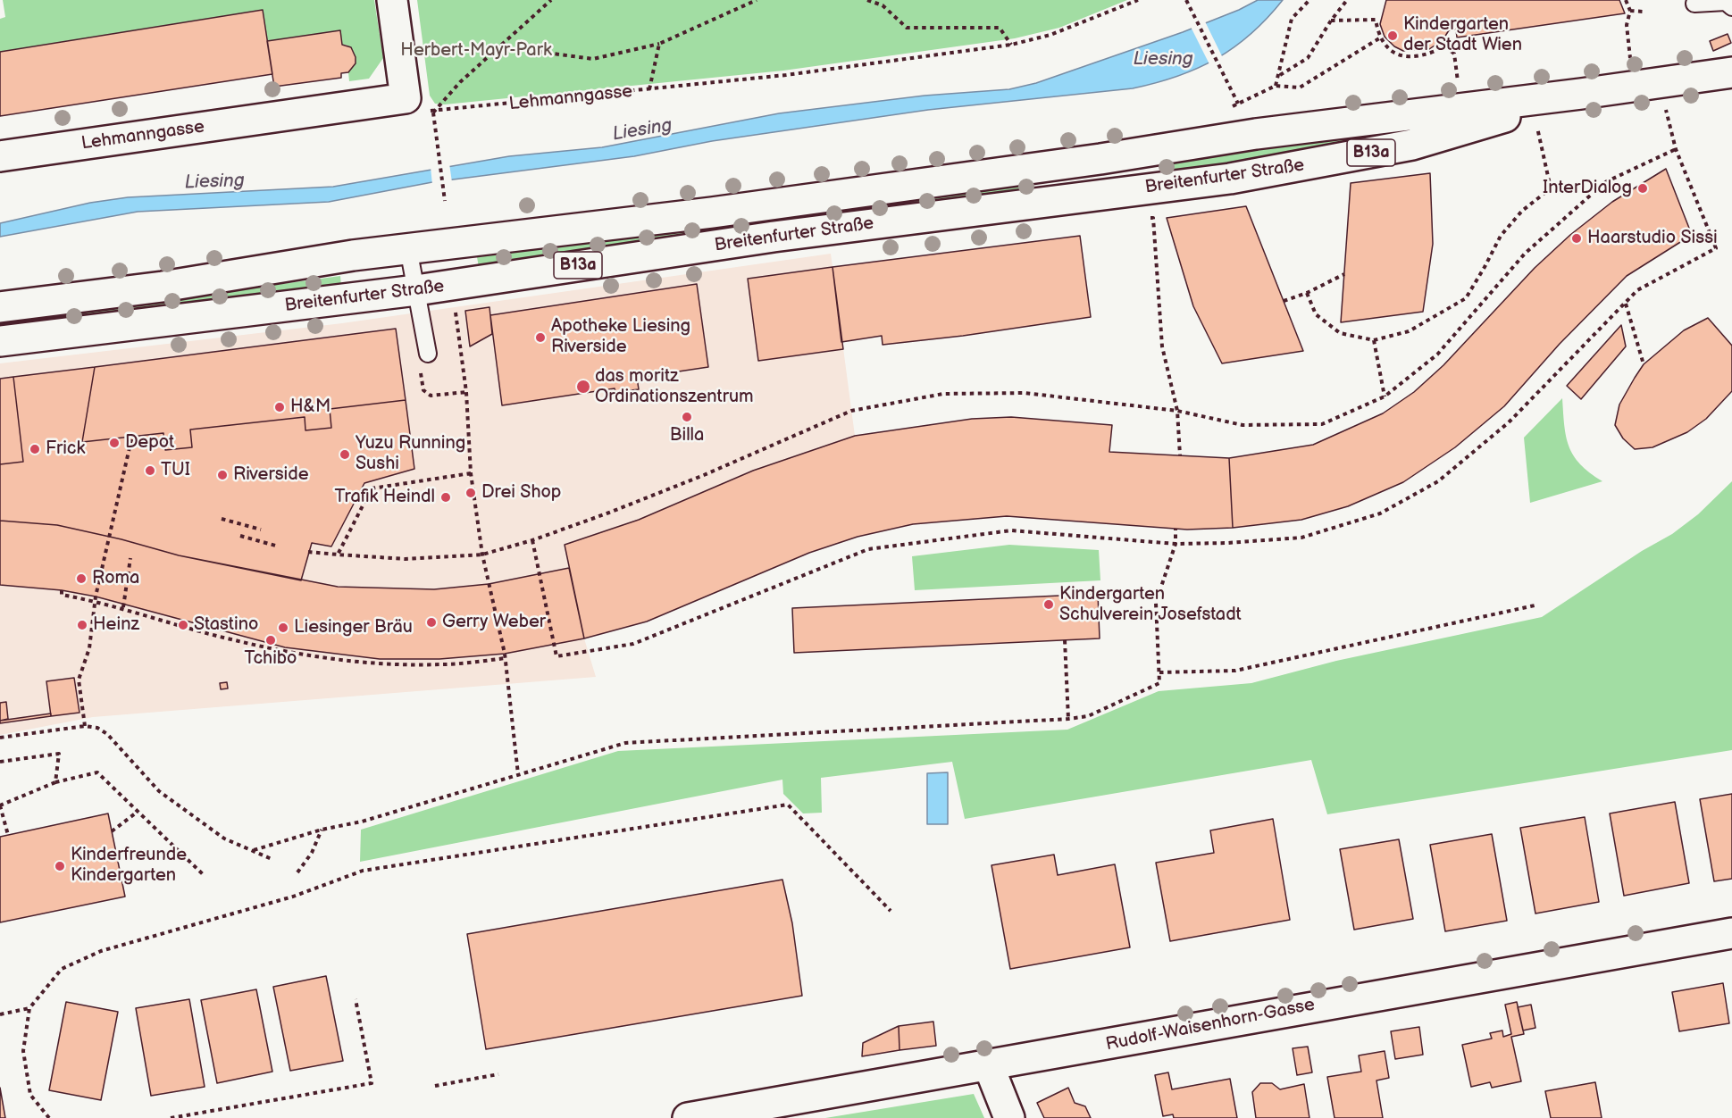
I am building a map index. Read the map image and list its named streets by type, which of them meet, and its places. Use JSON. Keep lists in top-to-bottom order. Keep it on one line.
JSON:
{"streets":{"main road":["Lehmanngasse","B13a","Breitenfurter Straße","Rudolf-Waisenhorn-Gasse"]},"water":["Liesing"],"parks":["Herbert-Mayr-Park"],"places":["Kindergarten der Stadt Wien","InterDialog","Haarstudio Sissi","Apotheke Liesing Riverside","das moritz Ordinationszentrum","H&M","Billa","Depot","Frick","Yuzu Running Sushi","TUI","Riverside","Drei Shop","Trafik Heindl","Roma","Kindergarten Schulverein Josefstadt","Gerry Weber","Heinz","Stastino","Liesinger Bräu","Tchibo","Kinderfreunde Kindergarten"]}
